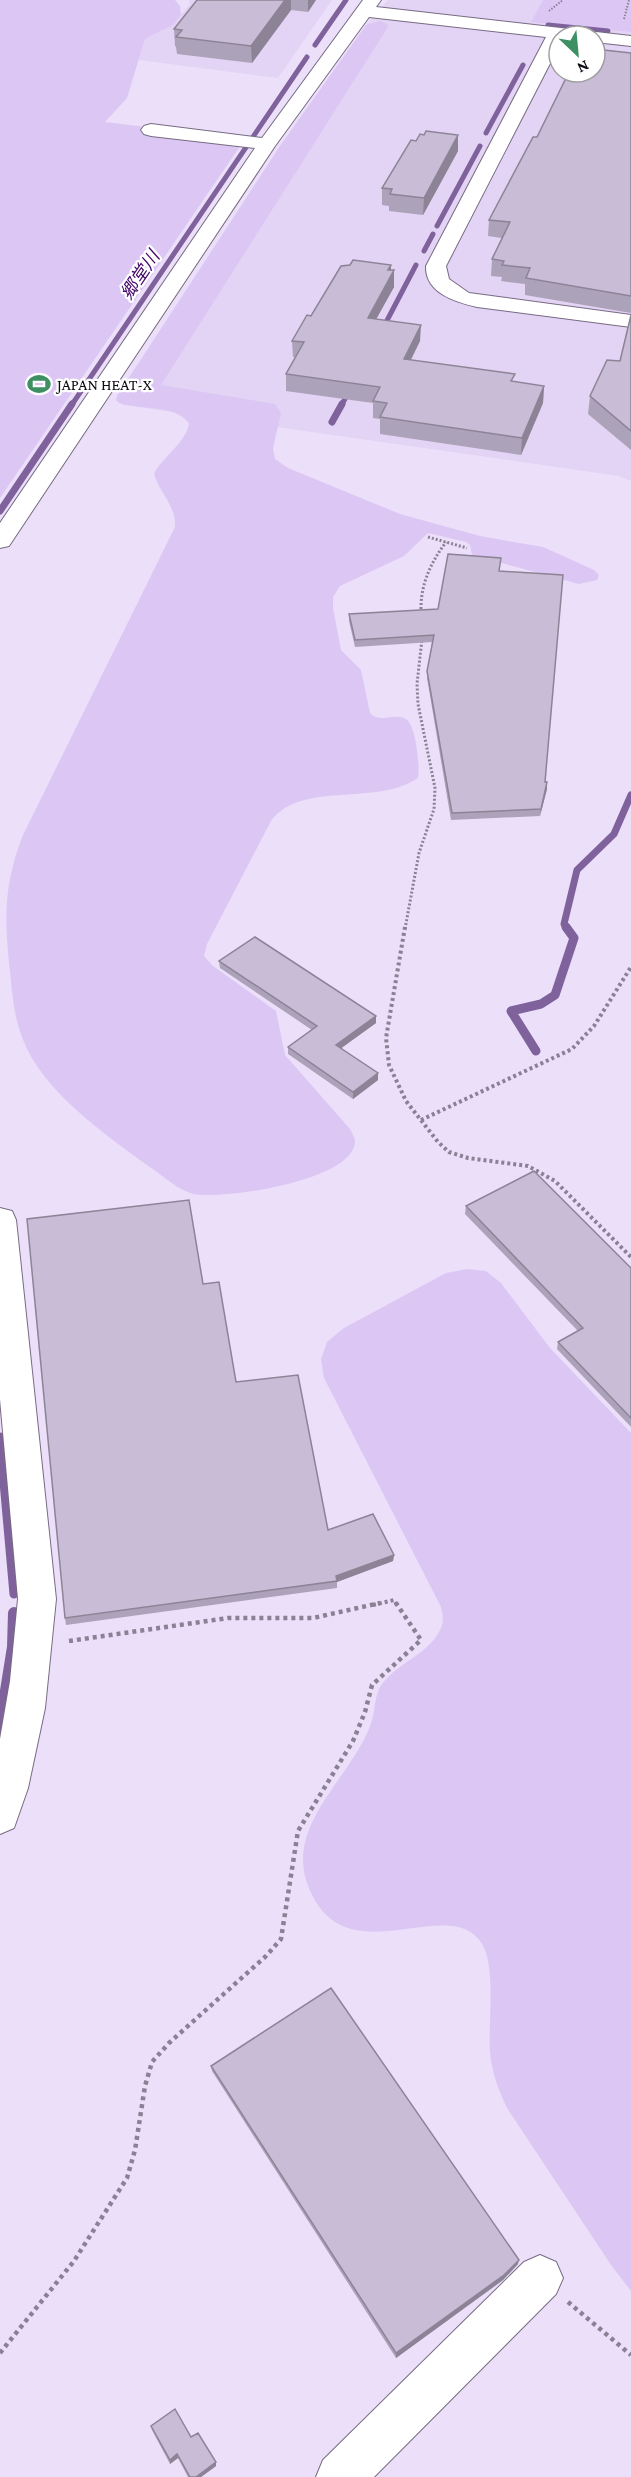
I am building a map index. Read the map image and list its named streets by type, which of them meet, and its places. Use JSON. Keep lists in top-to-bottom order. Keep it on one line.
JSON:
{"water":["郷堂川"],"places":{"sports":["JAPAN HEAT-X"]},"north":"bottom right"}
